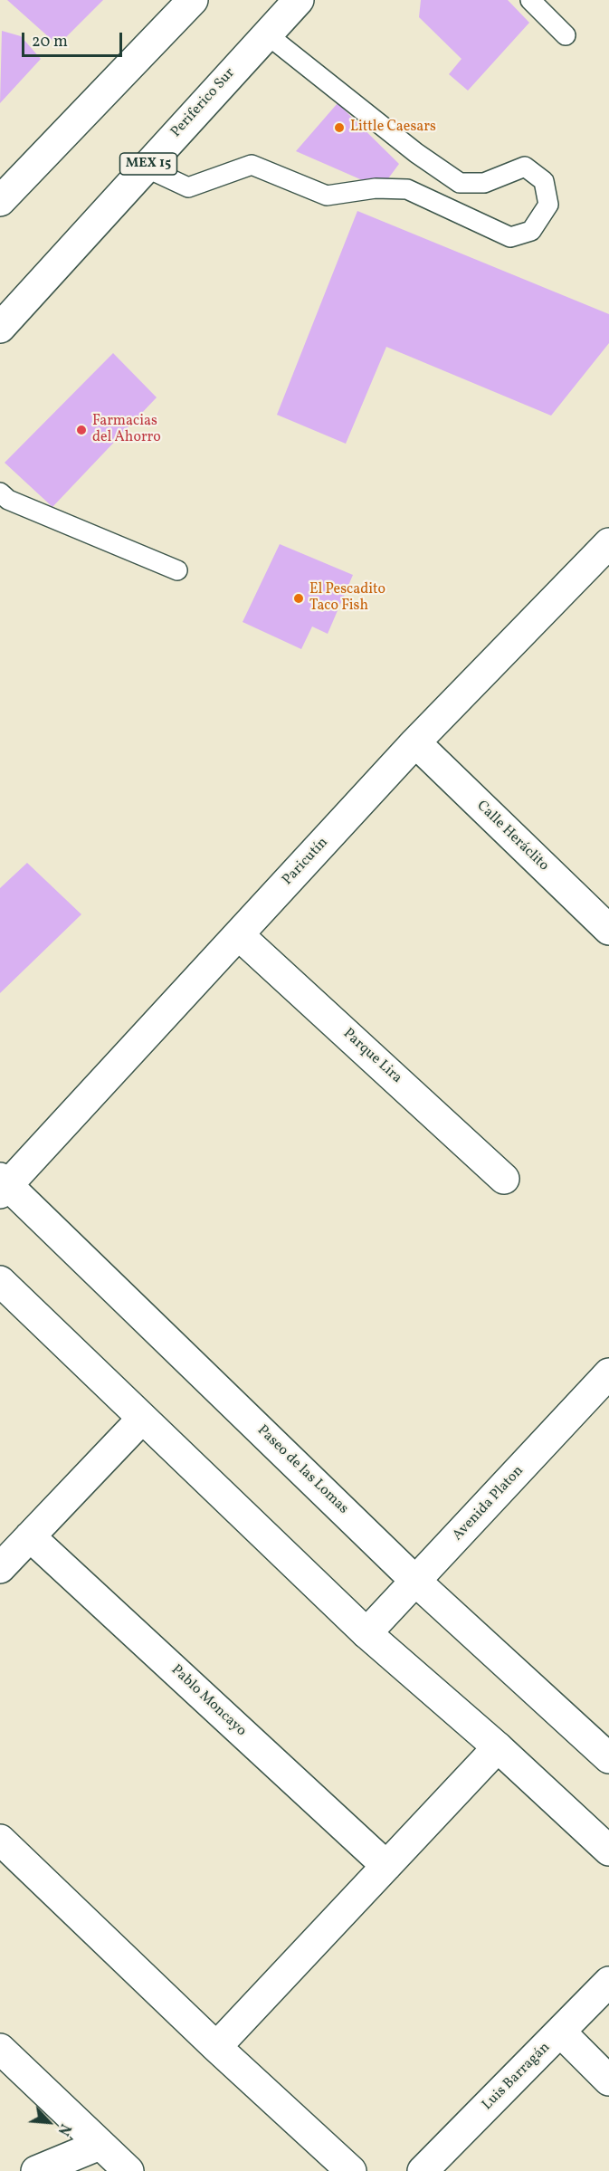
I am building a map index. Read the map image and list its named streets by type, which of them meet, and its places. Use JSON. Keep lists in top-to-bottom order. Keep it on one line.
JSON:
{"streets":{"street":["Periferico Sur","MEX 15","Calle Heráclito","Paricutín","Parque Lira","Paseo de las Lomas","Avenida Platon","Pablo Moncayo","Luis Barragán"]},"crossings":[["Calle Heráclito","Paricutín"],["Paricutín","Parque Lira"],["Paricutín","Paseo de las Lomas"],["Paseo de las Lomas","Avenida Platon"]],"places":["Little Caesars","Farmacias del Ahorro","El Pescadito Taco Fish"],"scale_bar":"20 m","north":"bottom right"}
